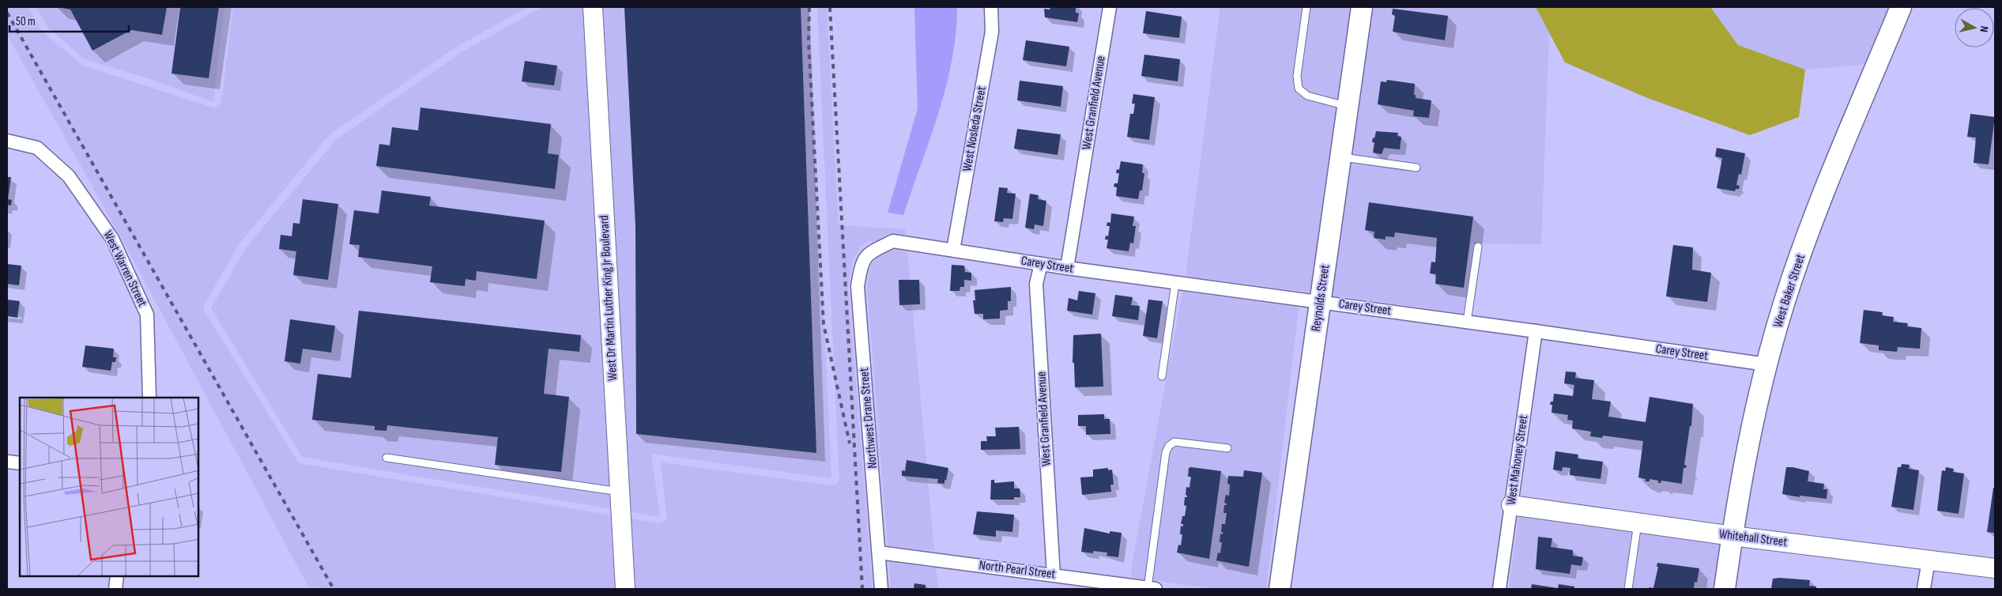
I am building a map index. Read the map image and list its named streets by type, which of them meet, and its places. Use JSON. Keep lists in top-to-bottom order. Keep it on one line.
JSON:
{"streets":{"main road":["West Baker Street","Reynolds Street"],"street":["West Granfield Avenue","West Nosleda Street","Carey Street","West Warren Street","West Dr Martin Luther King Jr Boulevard","Northwest Drane Street","West Mahoney Street","Whitehall Street","North Pearl Street"]},"crossings":[["West Granfield Avenue","Carey Street"],["West Granfield Avenue","North Pearl Street"],["West Nosleda Street","Carey Street"],["Carey Street","West Baker Street"],["Carey Street","Reynolds Street"],["Carey Street","Northwest Drane Street"],["Carey Street","West Mahoney Street"],["West Baker Street","Whitehall Street"],["Northwest Drane Street","North Pearl Street"],["West Mahoney Street","Whitehall Street"]],"scale_bar":"50 m","north":"right"}
